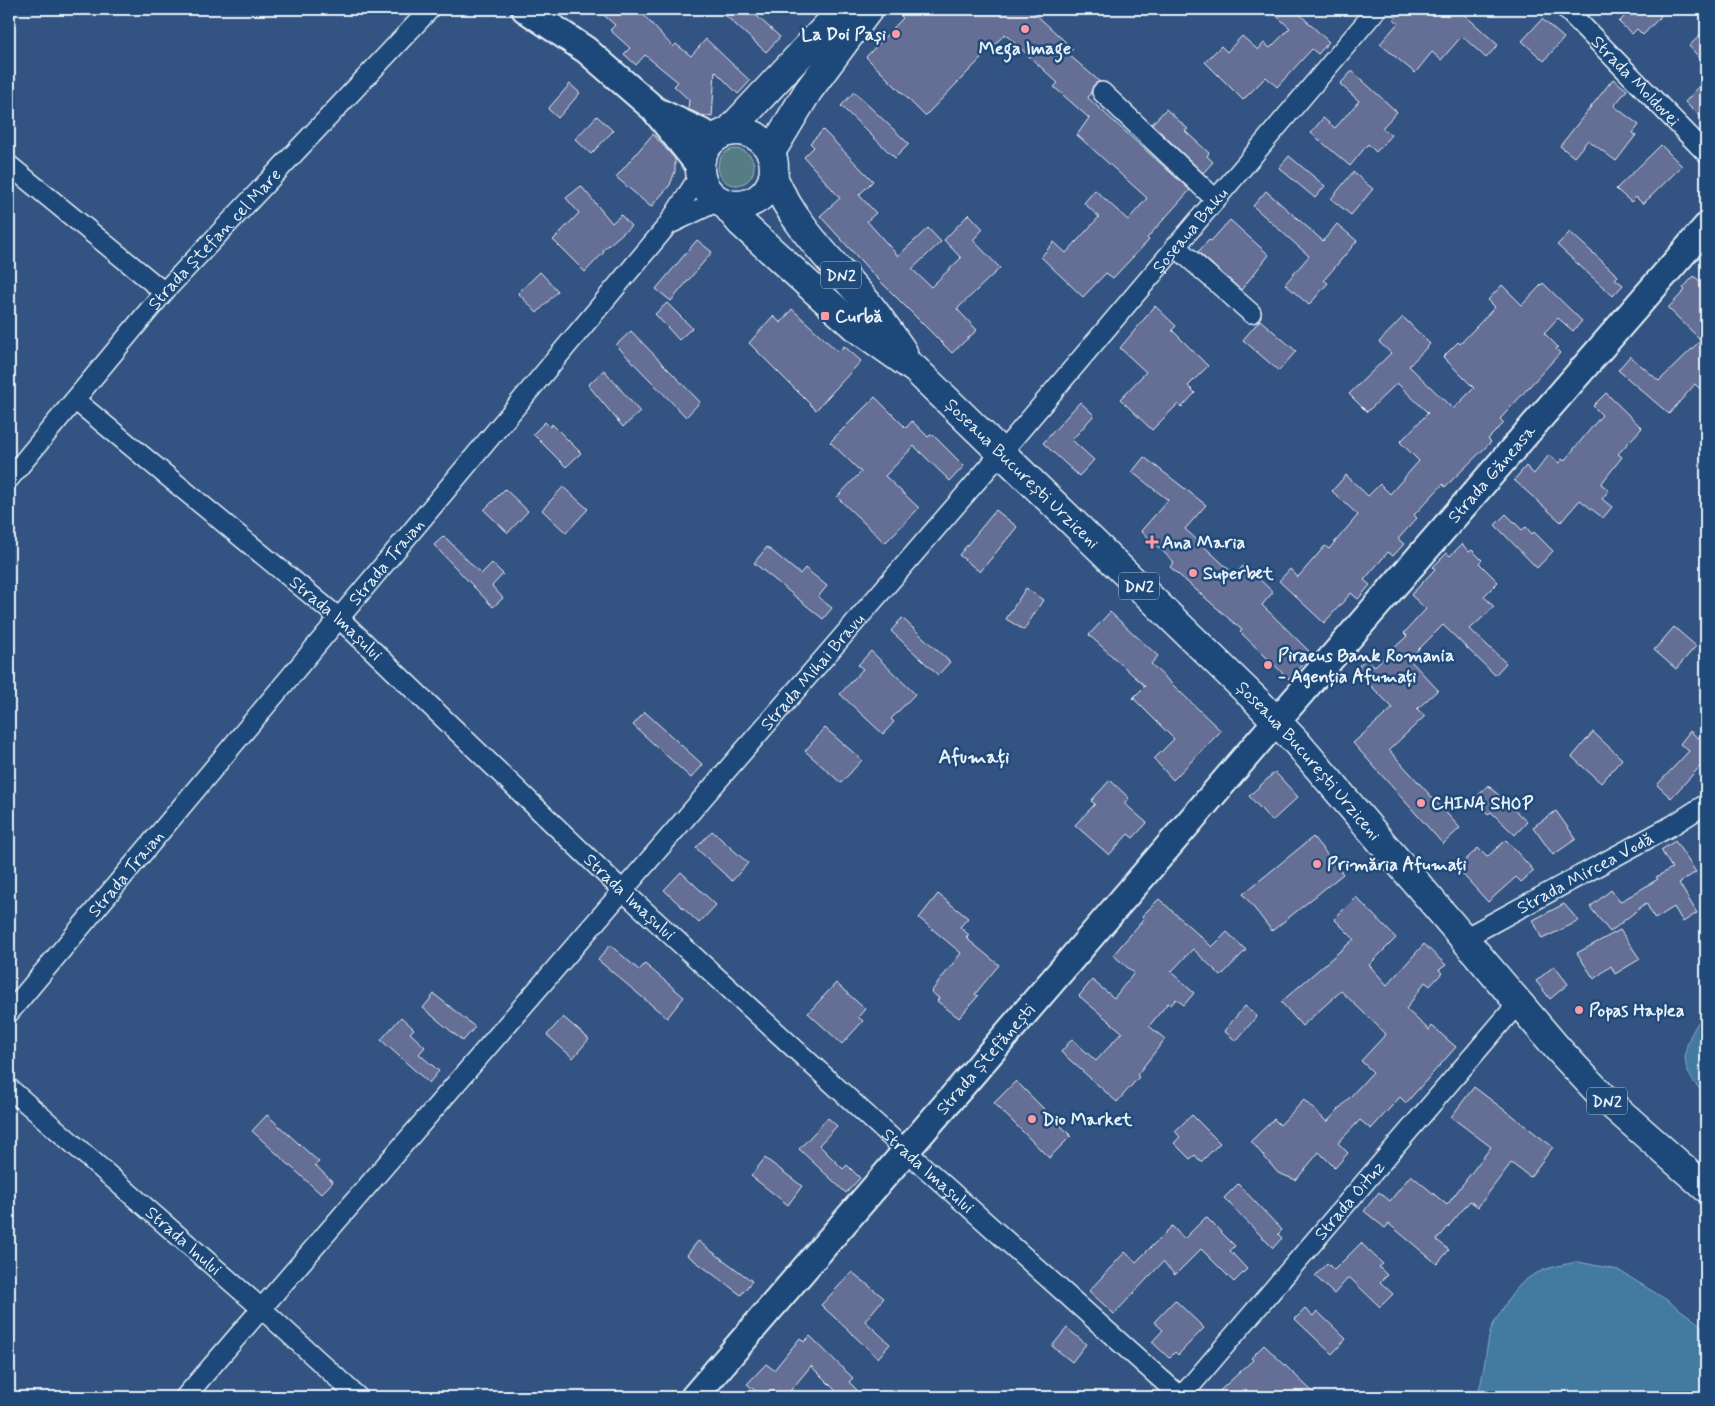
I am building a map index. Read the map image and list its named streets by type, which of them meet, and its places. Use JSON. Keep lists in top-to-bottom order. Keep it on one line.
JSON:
{"streets":{"highway":["DN2","Șoseaua București Urziceni"],"main road":["Strada Găneasa","Strada Ștefănești"],"street":["Strada Moldovei","Șoseaua Baku","Strada Ștefan cel Mare","Strada Traian","Strada Imașului","Strada Mihai Bravu","Strada Mircea Vodă","Strada Oituz","Strada Inului"]},"crossings":[["Șoseaua Baku","Șoseaua București Urziceni"],["Șoseaua Baku","Strada Mihai Bravu"],["Strada Ștefan cel Mare","Strada Imașului"],["Șoseaua București Urziceni","Strada Găneasa"],["Șoseaua București Urziceni","Strada Traian"],["Șoseaua București Urziceni","Strada Mihai Bravu"],["Șoseaua București Urziceni","Strada Mircea Vodă"],["Șoseaua București Urziceni","Strada Ștefănești"],["Șoseaua București Urziceni","Strada Oituz"],["Strada Găneasa","Strada Ștefănești"],["Strada Traian","Strada Imașului"],["Strada Imașului","Strada Mihai Bravu"],["Strada Imașului","Strada Ștefănești"],["Strada Imașului","Strada Oituz"],["Strada Mihai Bravu","Strada Inului"]],"districts":["Afumați"],"places":{"other":["Mega Image","La Doi Pași","Superbet","Piraeus Bank Romania - Agenția Afumați","CHINA SHOP","Primăria Afumați","Popas Haplea","Dio Market"],"transit":["Curbă"],"health":["Ana Maria"]}}
